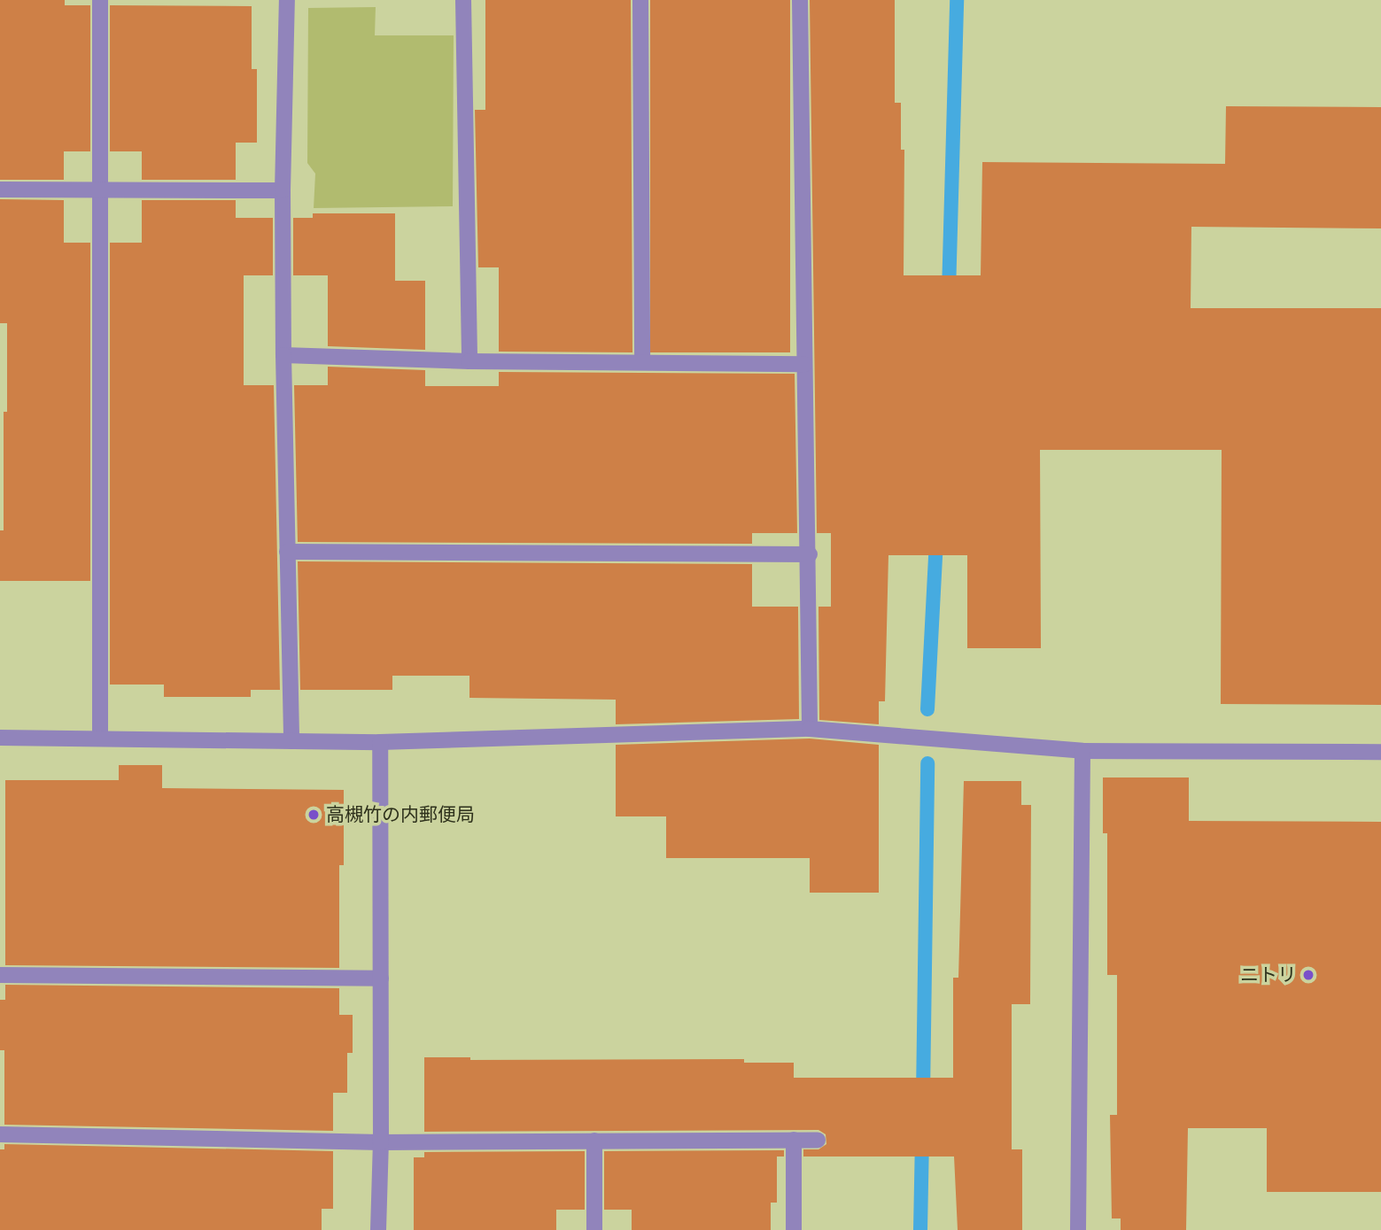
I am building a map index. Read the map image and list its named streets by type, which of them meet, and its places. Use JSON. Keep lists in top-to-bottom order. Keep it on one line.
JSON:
{"places":["高槻竹の内郵便局","ニトリ"]}
